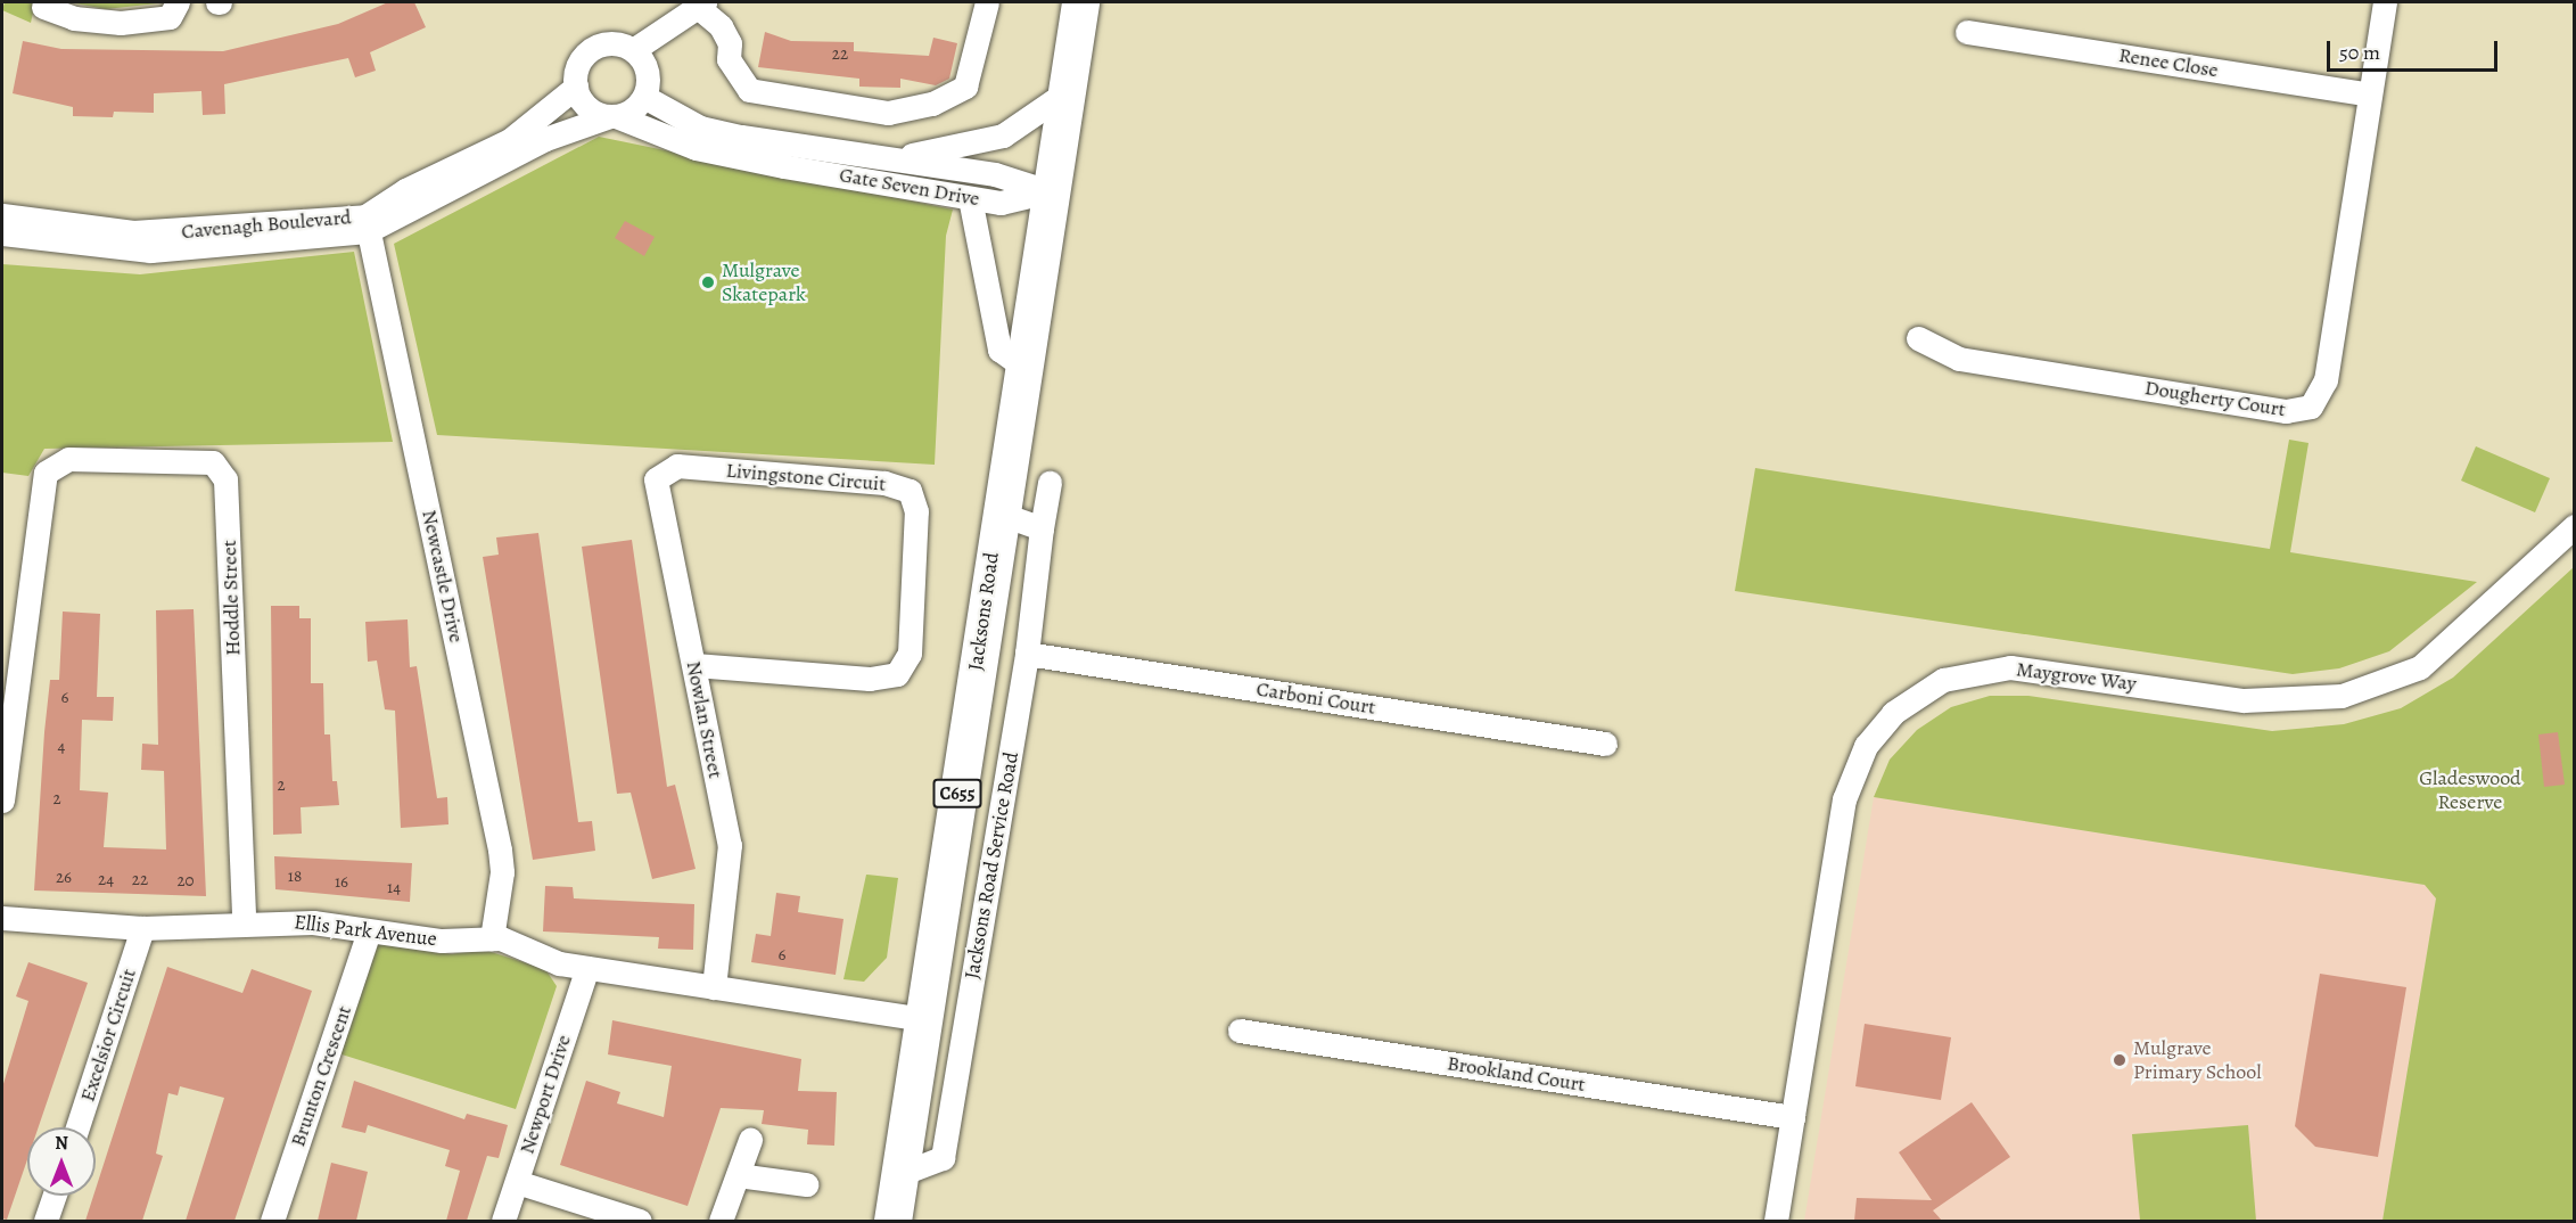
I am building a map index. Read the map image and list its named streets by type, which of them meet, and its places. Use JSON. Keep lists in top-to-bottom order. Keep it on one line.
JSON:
{"streets":{"main road":["Jacksons Road","C655"],"street":["Renee Close","Gate Seven Drive","Cavenagh Boulevard","Dougherty Court","Livingstone Circuit","Newcastle Drive","Hoddle Street","Maygrove Way","Carboni Court","Nowlan Street","Jacksons Road Service Road","Ellis Park Avenue","Excelsior Circuit","Brookland Court","Brunton Crescent","Newport Drive"]},"crossings":[["Renee Close","Dougherty Court"],["Gate Seven Drive","Cavenagh Boulevard"],["Gate Seven Drive","Jacksons Road"],["Cavenagh Boulevard","Newcastle Drive"],["Livingstone Circuit","Nowlan Street"],["Newcastle Drive","Ellis Park Avenue"],["Hoddle Street","Ellis Park Avenue"],["Jacksons Road","Jacksons Road Service Road"],["Jacksons Road","Ellis Park Avenue"],["Maygrove Way","Brookland Court"],["Carboni Court","Jacksons Road Service Road"],["Nowlan Street","Ellis Park Avenue"],["Ellis Park Avenue","Excelsior Circuit"],["Ellis Park Avenue","Brunton Crescent"],["Ellis Park Avenue","Newport Drive"]],"parks":["Gladeswood Reserve"],"places":["Mulgrave Skatepark","Mulgrave Primary School"],"house_numbers":["22","6","4","2","2","18","26","24","22","20","16","14","6"],"scale_bar":"50 m","north":"top"}
